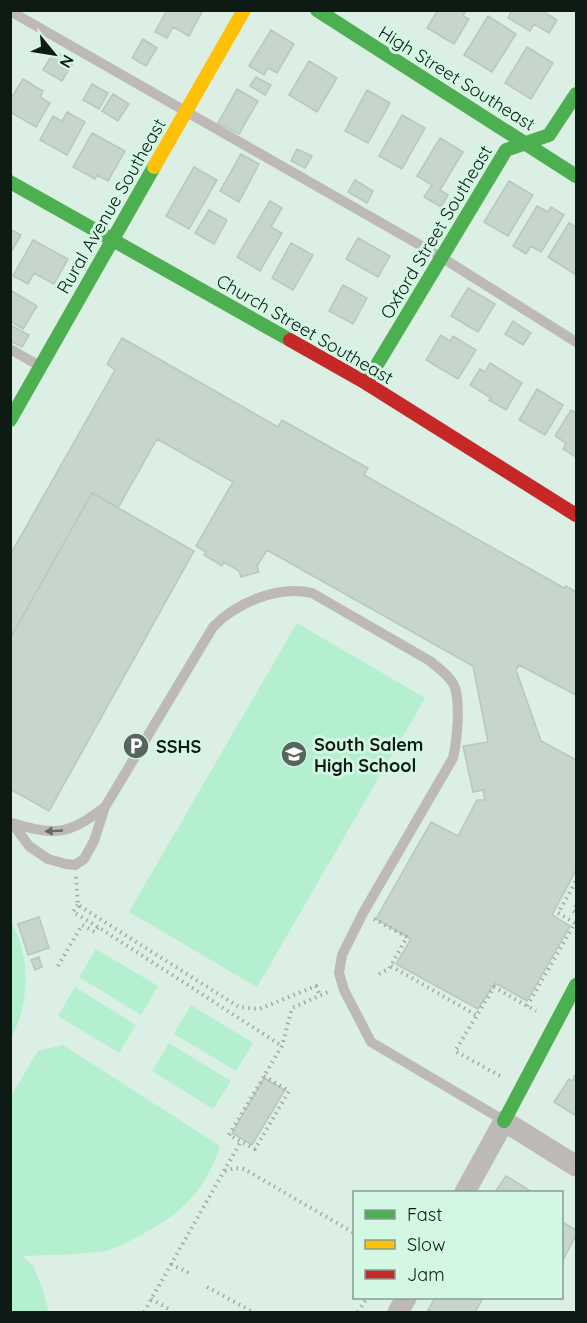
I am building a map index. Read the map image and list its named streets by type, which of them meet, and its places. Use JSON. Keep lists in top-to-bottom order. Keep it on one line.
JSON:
{"streets":{"street":["High Street Southeast","Rural Avenue Southeast","Oxford Street Southeast","Church Street Southeast"]},"crossings":[["High Street Southeast","Oxford Street Southeast"],["Rural Avenue Southeast","Church Street Southeast"],["Oxford Street Southeast","Church Street Southeast"]],"places":{"parking":["SSHS"],"school or university":["South Salem High School"]},"legend":["Fast","Slow","Jam"],"north":"bottom right"}
